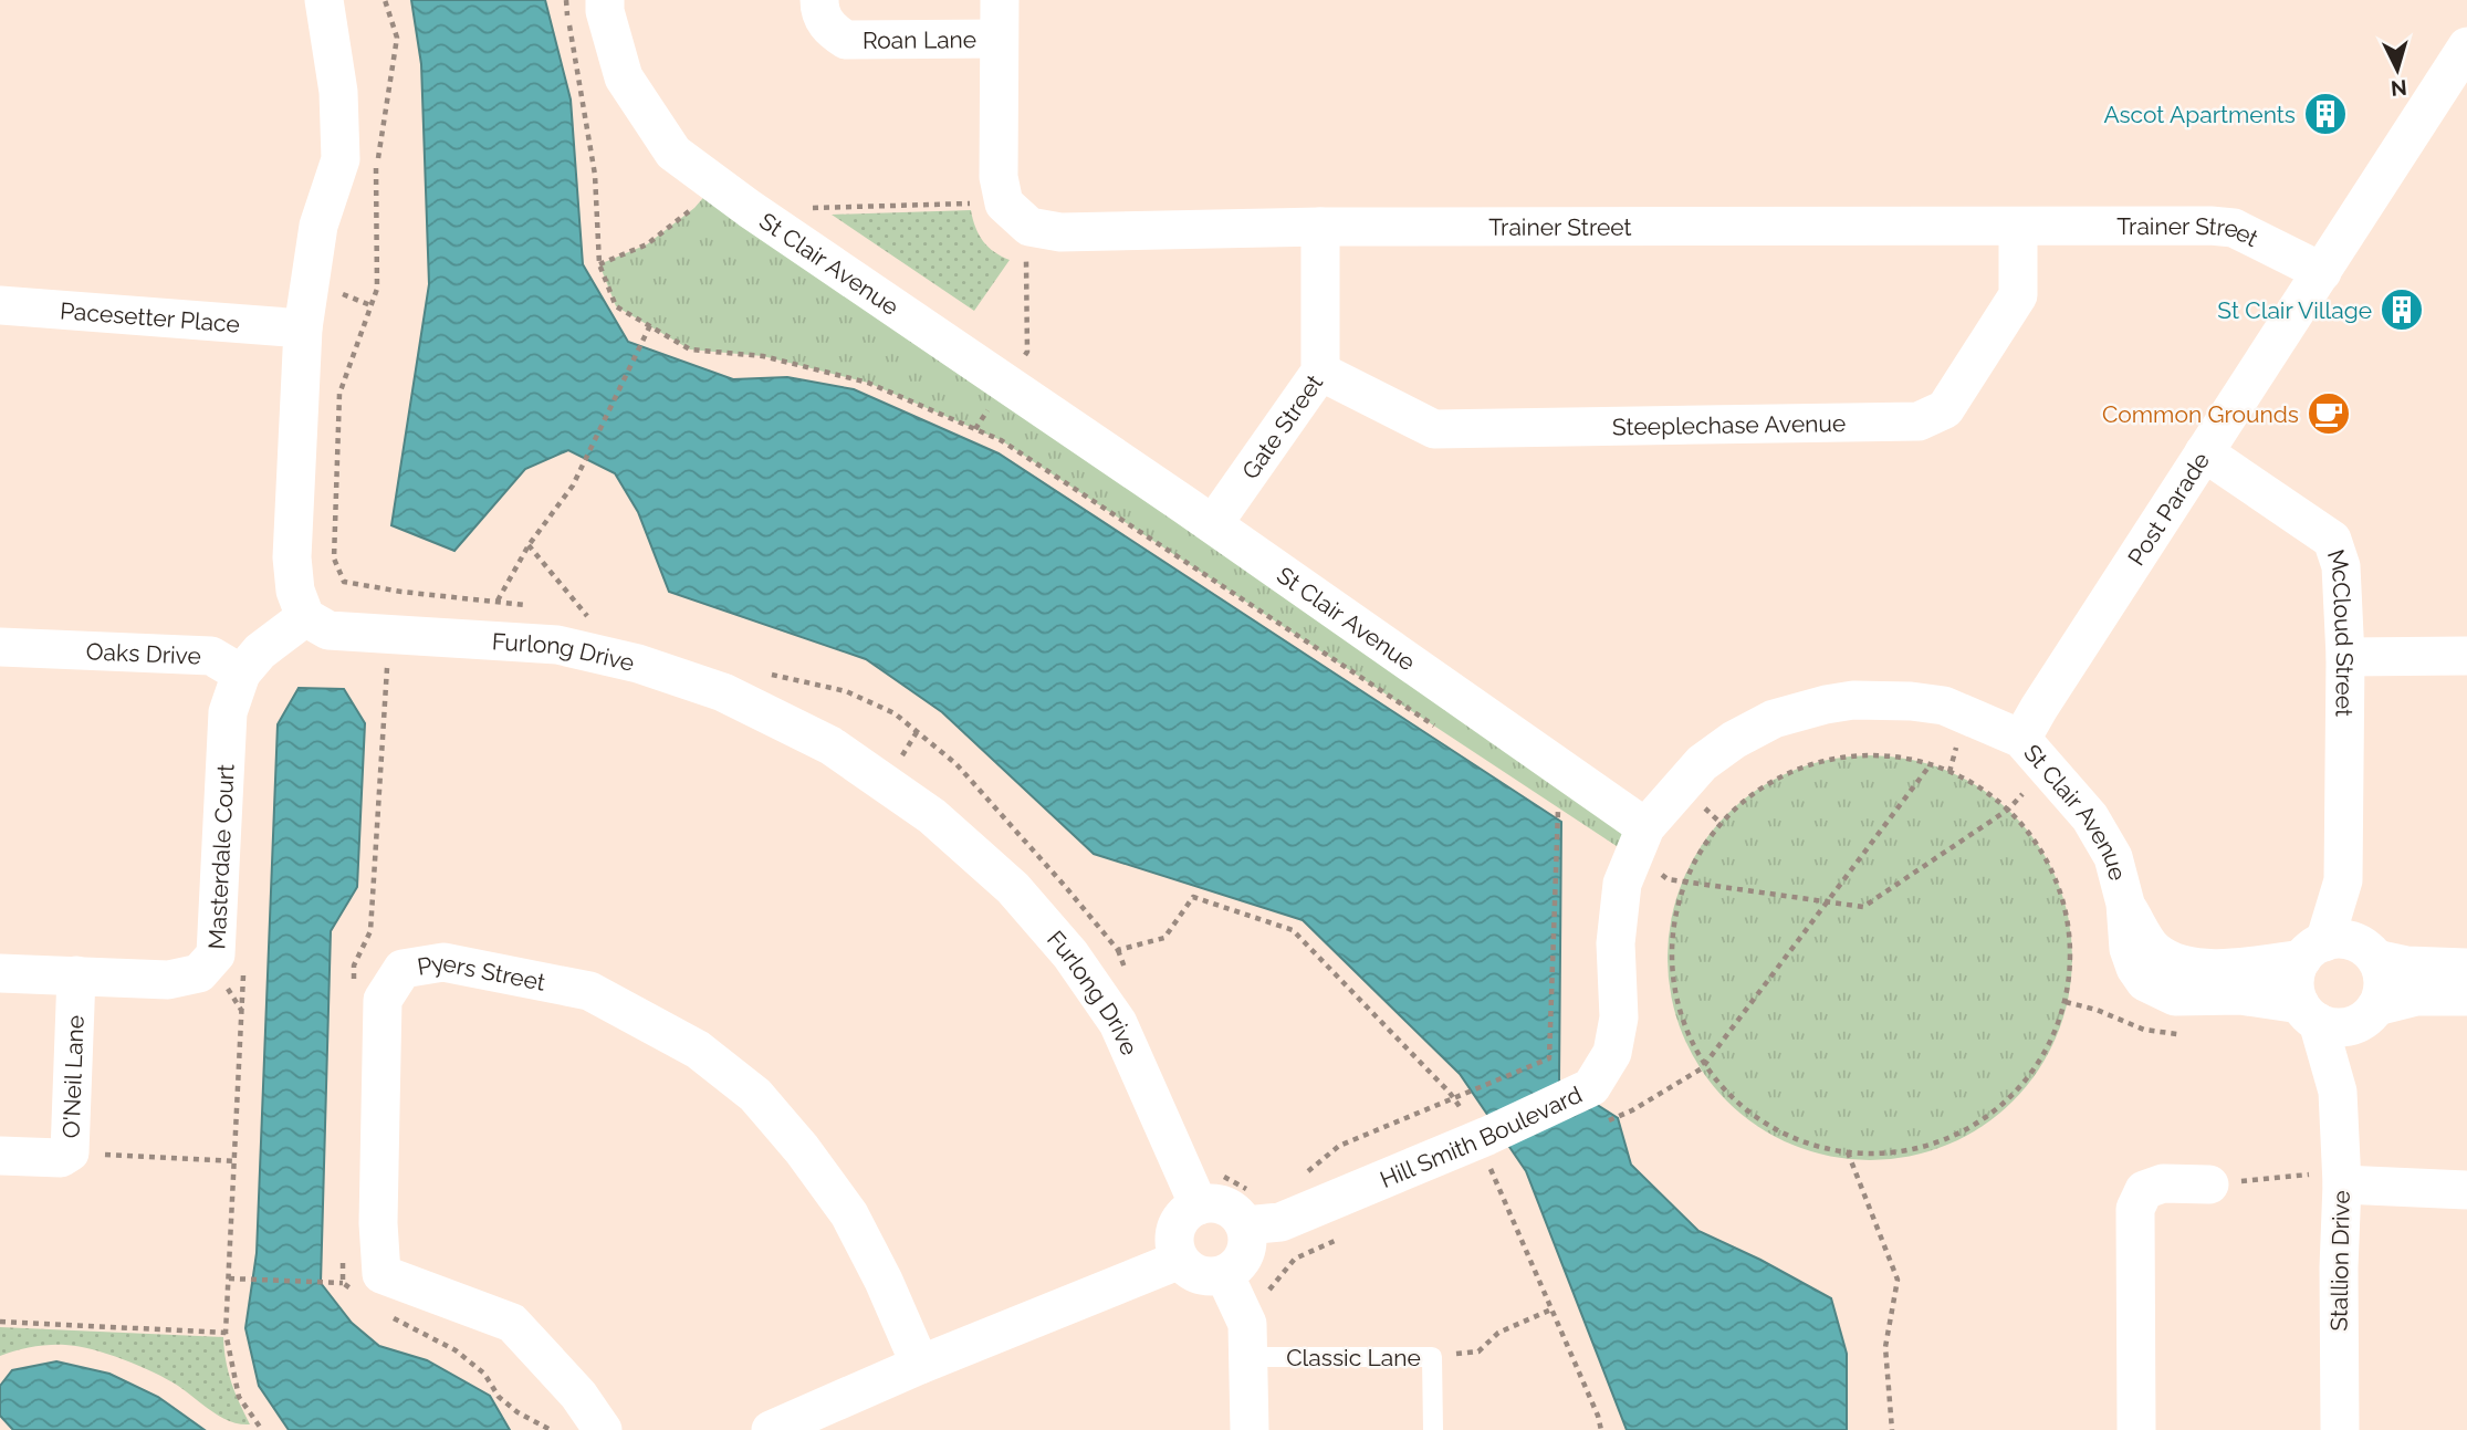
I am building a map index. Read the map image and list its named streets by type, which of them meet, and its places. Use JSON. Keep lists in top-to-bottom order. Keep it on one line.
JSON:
{"streets":{"street":["Roan Lane","Trainer Street","St Clair Avenue","Pacesetter Place","Steeplechase Avenue","Gate Street","Post Parade","McCloud Street","Oaks Drive","Furlong Drive","Masterdale Court","Pyers Street","O'Neil Lane","Hill Smith Boulevard","Stallion Drive"],"lane":["Classic Lane"]},"crossings":[["Roan Lane","Trainer Street"],["Trainer Street","Steeplechase Avenue"],["Trainer Street","Gate Street"],["Trainer Street","Post Parade"],["St Clair Avenue","Gate Street"],["St Clair Avenue","Post Parade"],["St Clair Avenue","McCloud Street"],["St Clair Avenue","Hill Smith Boulevard"],["St Clair Avenue","Stallion Drive"],["Steeplechase Avenue","Gate Street"],["Post Parade","McCloud Street"],["McCloud Street","Stallion Drive"],["Oaks Drive","Masterdale Court"],["Masterdale Court","O'Neil Lane"]],"places":{"building":["Ascot Apartments","St Clair Village"],"cafe":["Common Grounds"]},"north":"bottom"}
